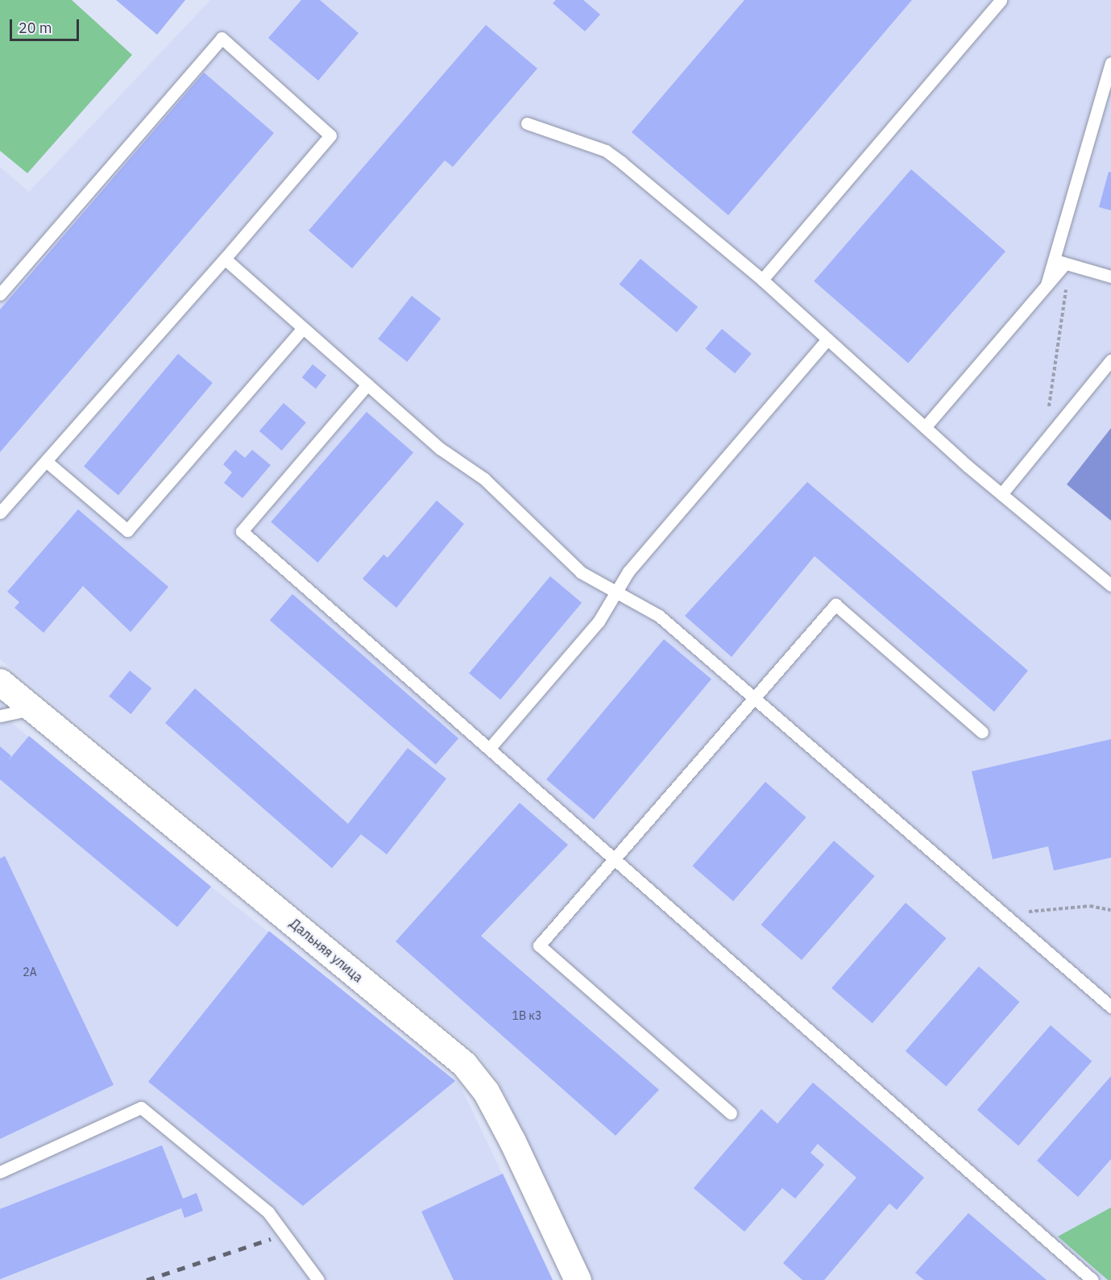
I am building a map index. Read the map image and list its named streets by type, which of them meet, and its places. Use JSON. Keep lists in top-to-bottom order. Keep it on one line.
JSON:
{"streets":{"street":["Дальняя улица"]},"house_numbers":["2А","1В к3"],"scale_bar":"20 m"}
